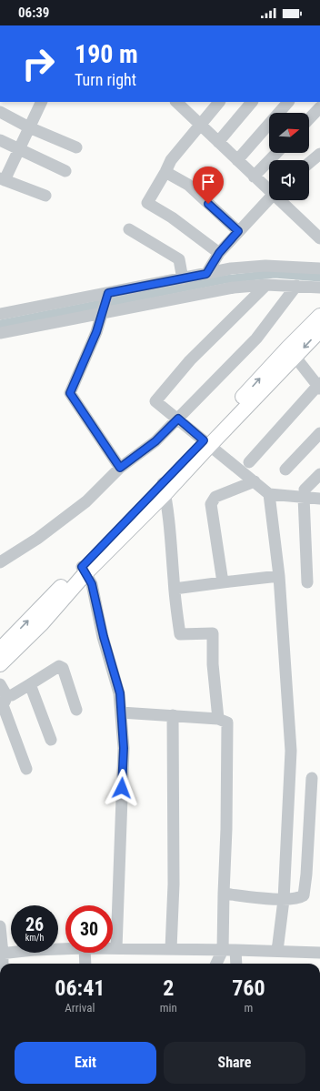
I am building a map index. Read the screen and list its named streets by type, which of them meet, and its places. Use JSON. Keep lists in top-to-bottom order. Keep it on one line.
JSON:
{"north":"right","page":{"status":"06:39","turn":["190 m","Turn right"],"speed":"26 km/h","limit":"30","eta":["06:41","Arrival","2","min","760","m"],"buttons":["Exit","Share"]}}
